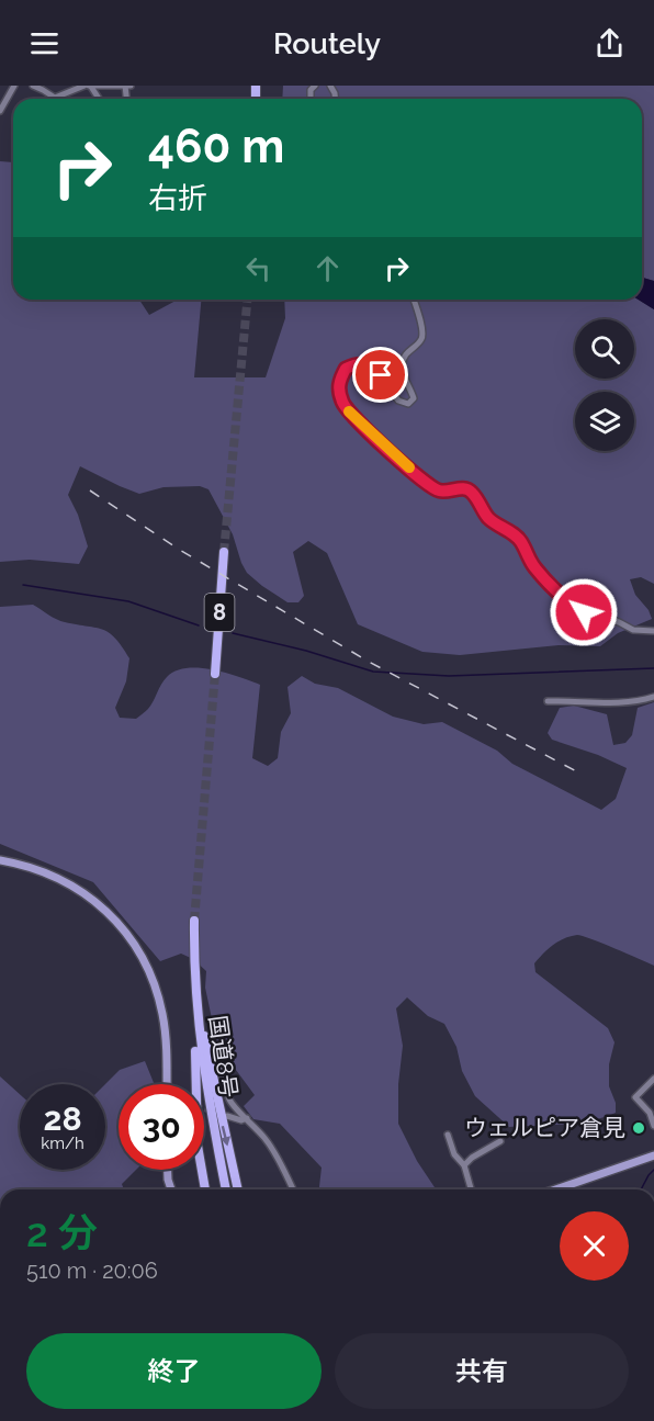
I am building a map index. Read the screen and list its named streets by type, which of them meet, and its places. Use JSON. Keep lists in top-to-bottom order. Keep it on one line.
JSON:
{"streets":{"highway":["8","国道8号"]},"places":["ウェルピア倉見"],"page":{"header":"Routely","turn":["460 m","右折"],"speed":"28 km/h","limit":"30","heading":["2 分","510 m · 20:06"],"buttons":["終了","共有"]}}
